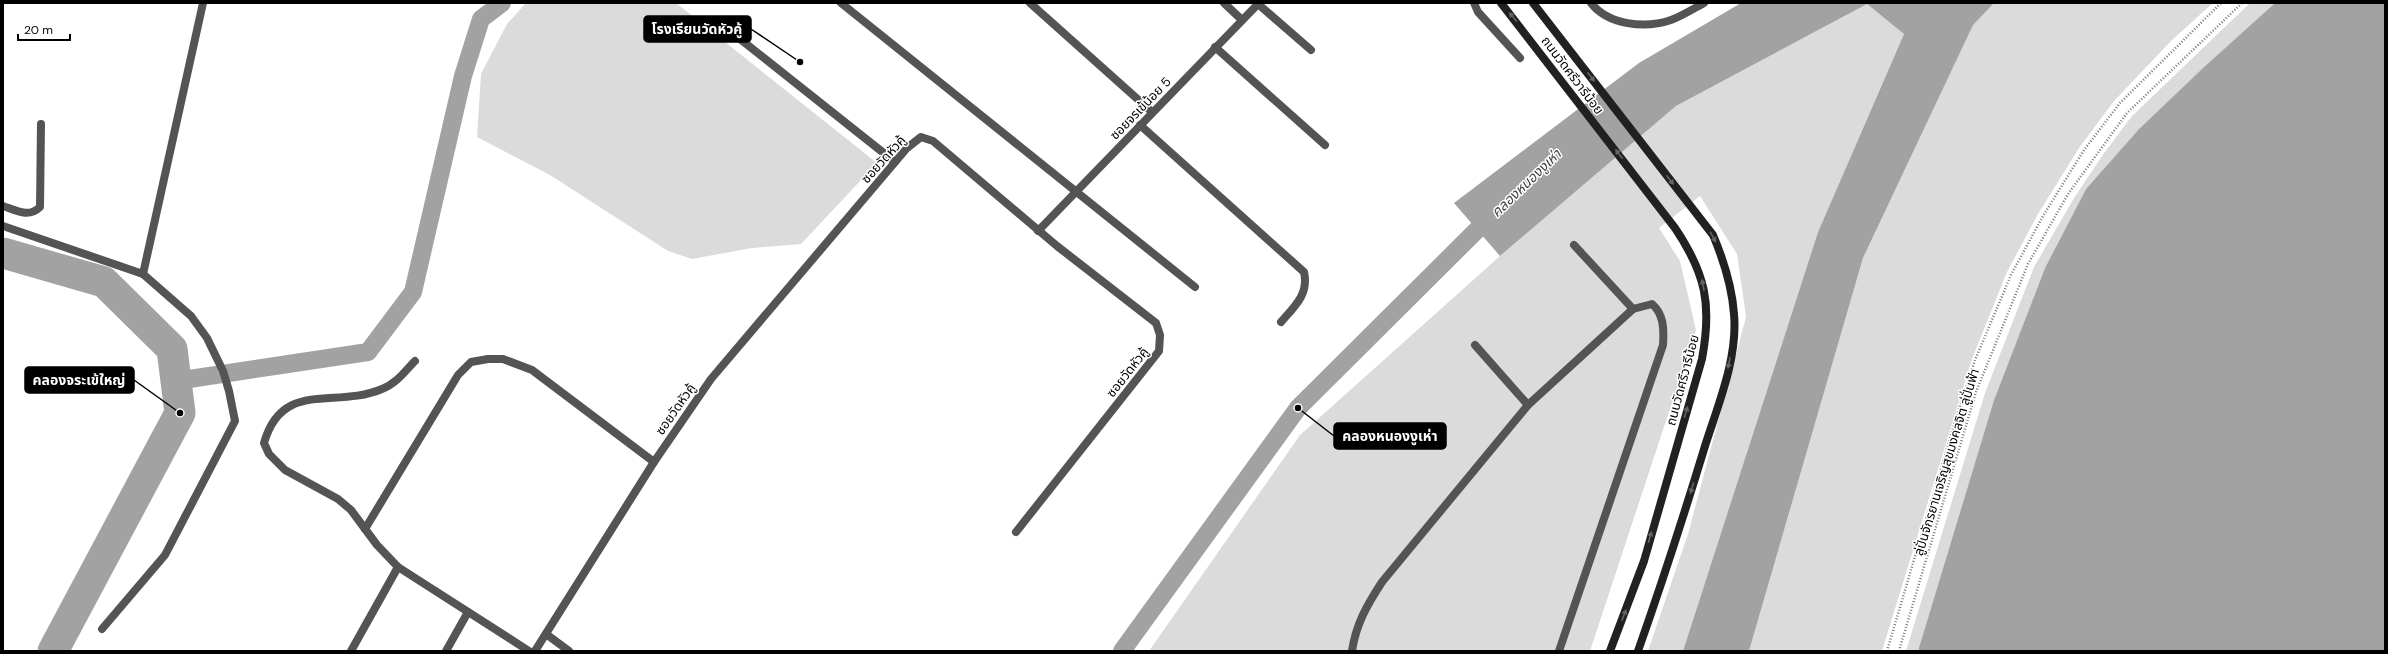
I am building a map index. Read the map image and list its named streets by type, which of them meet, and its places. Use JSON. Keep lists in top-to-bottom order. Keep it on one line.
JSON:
{"streets":{"main road":["ถนนวัดศรีวารีน้อย"],"street":["ซอยจรเข้น้อย 5","ซอยวัดหัวคู้"],"path":["ลู่ปั่นจักรยานเจริญสุขมงคลจิต ลู่ปั่นฟ้า"]},"crossings":[["ซอยจรเข้น้อย 5","ซอยวัดหัวคู้"]],"water":["คลองหนองงูเห่า"],"places":["โรงเรียนวัดหัวคู้","คลองหนองงูเห่า","คลองจระเข้ใหญ่"],"scale_bar":"20 m"}
